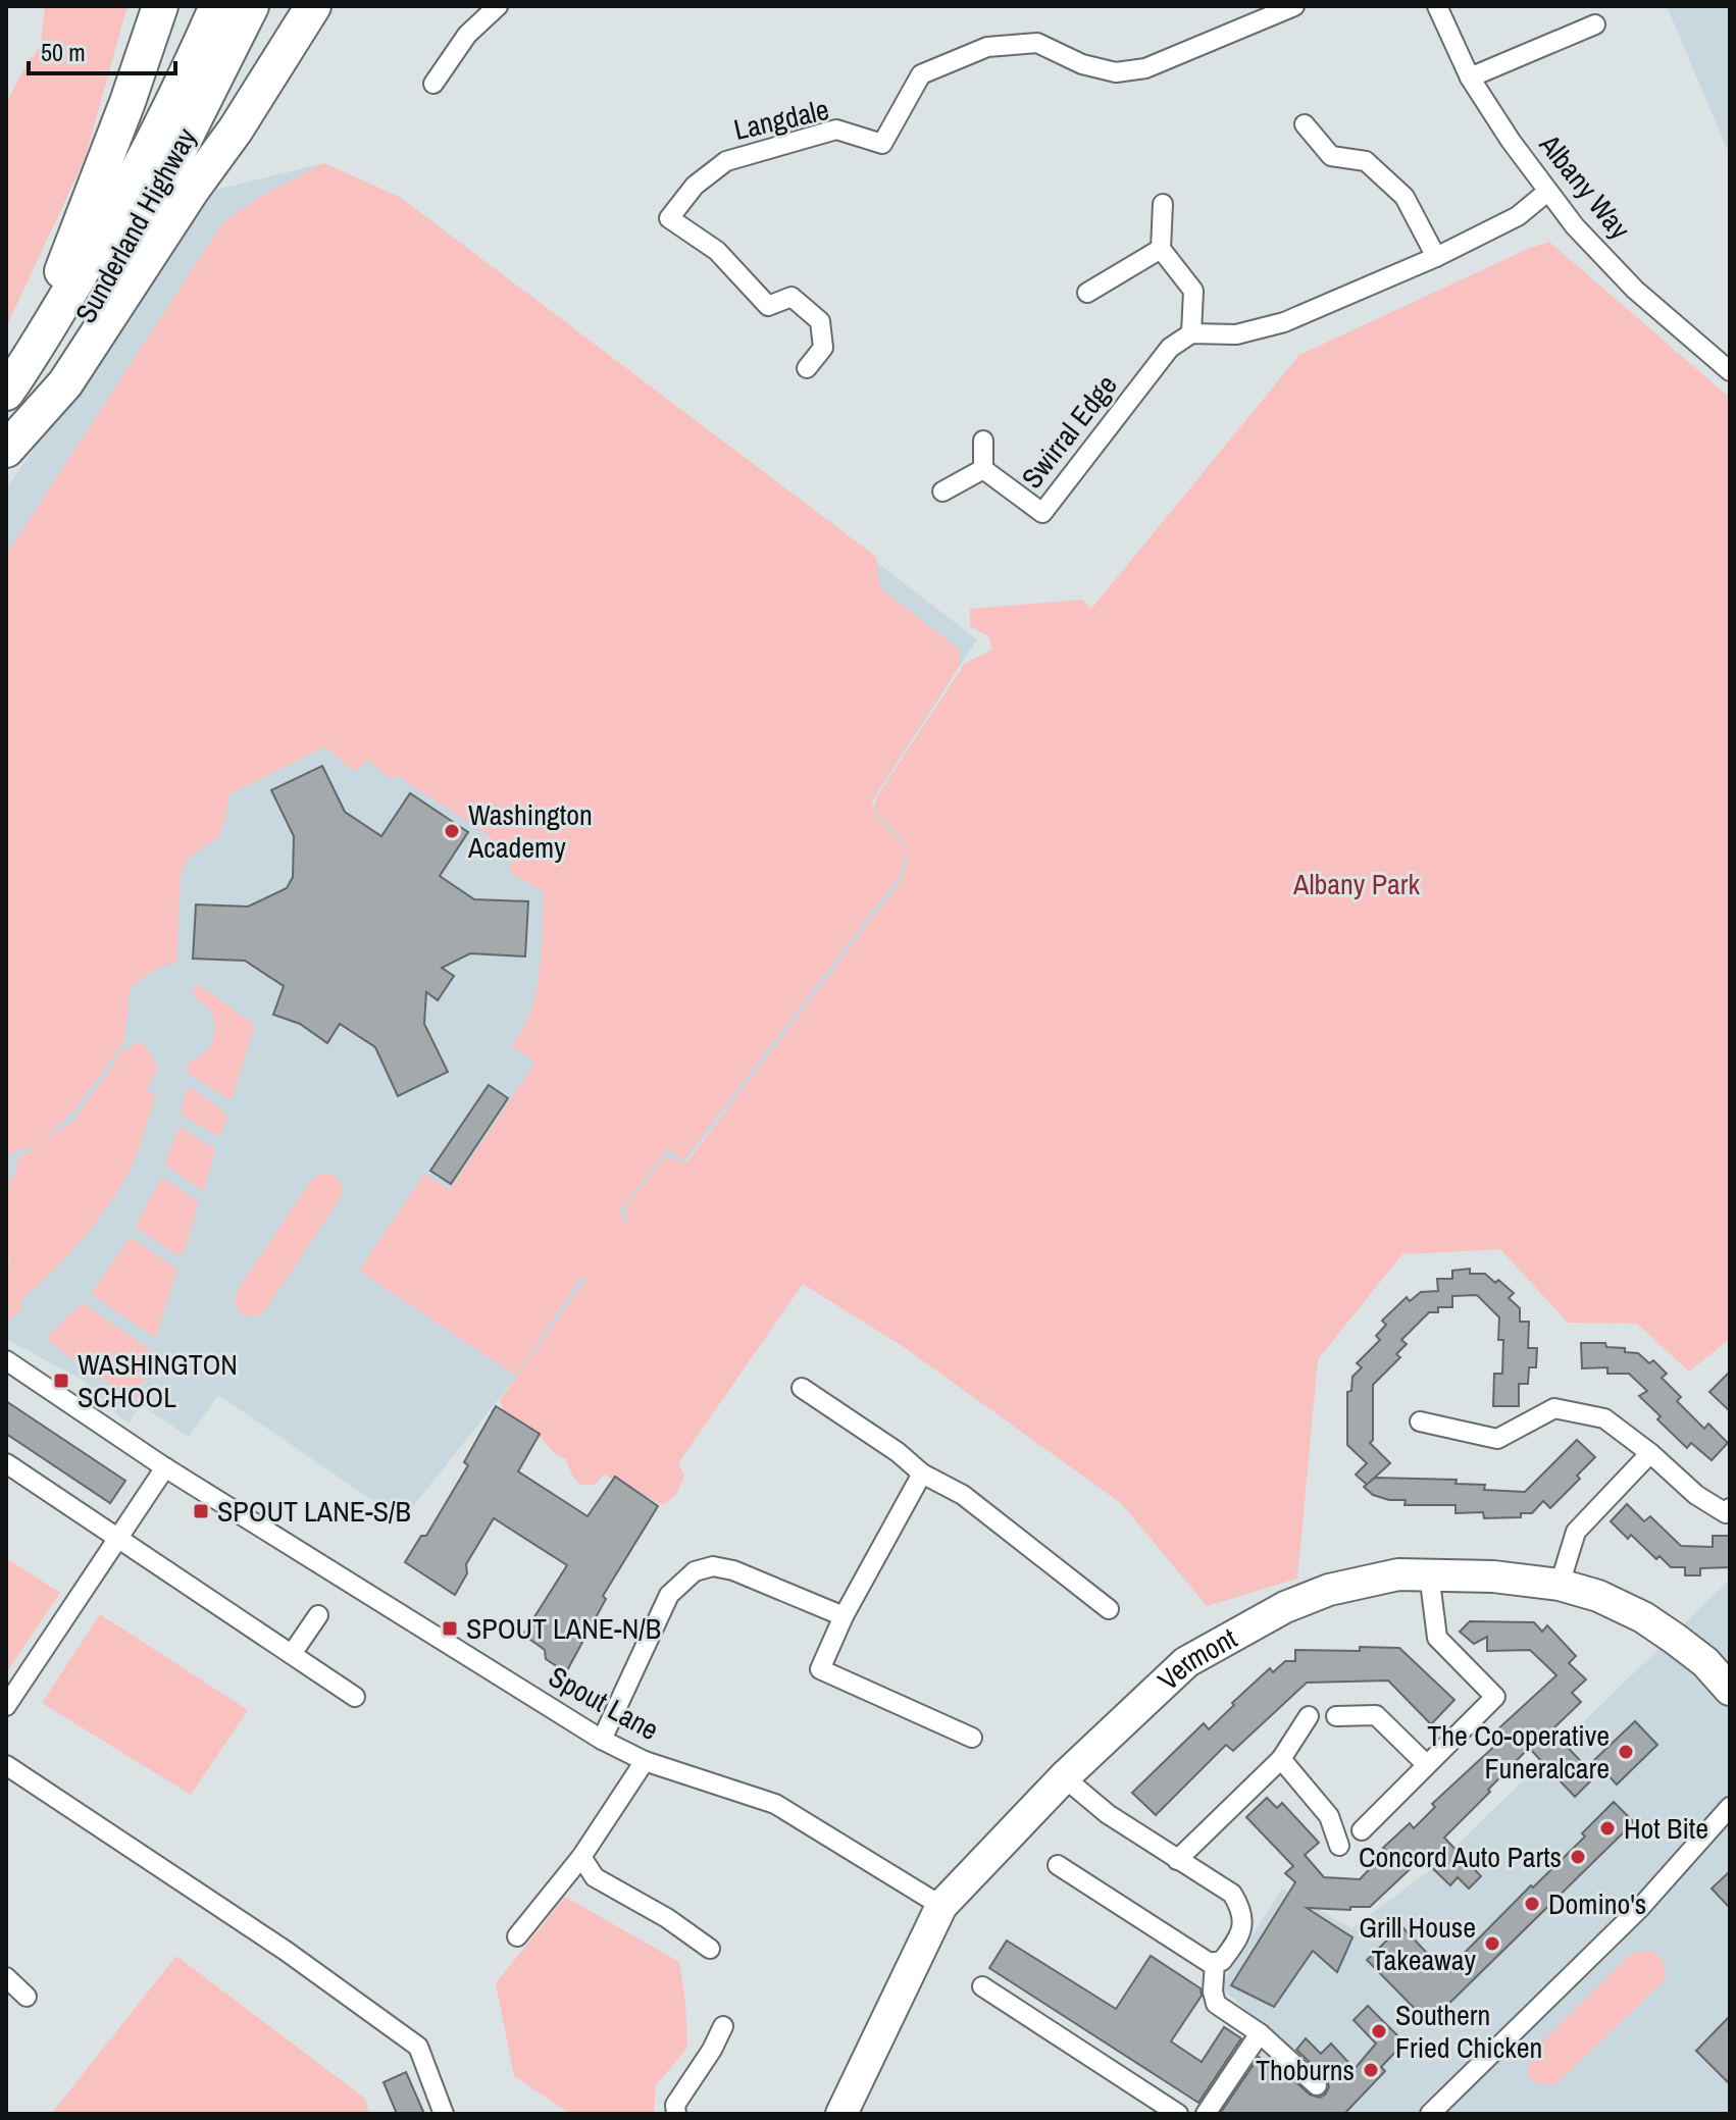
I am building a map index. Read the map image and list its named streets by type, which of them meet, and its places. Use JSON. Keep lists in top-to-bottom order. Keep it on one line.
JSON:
{"streets":{"highway":["Sunderland Highway"],"main road":["Vermont"],"street":["Langdale","Albany Way","Swirral Edge","Spout Lane"]},"crossings":[["Vermont","Spout Lane"]],"parks":["Albany Park"],"places":{"other":["Washington Academy","The Co-operative Funeralcare","Hot Bite","Concord Auto Parts","Domino's","Grill House Takeaway","Southern Fried Chicken","Thoburns"],"transit":["WASHINGTON SCHOOL","SPOUT LANE-S/B","SPOUT LANE-N/B"]},"scale_bar":"50 m"}
